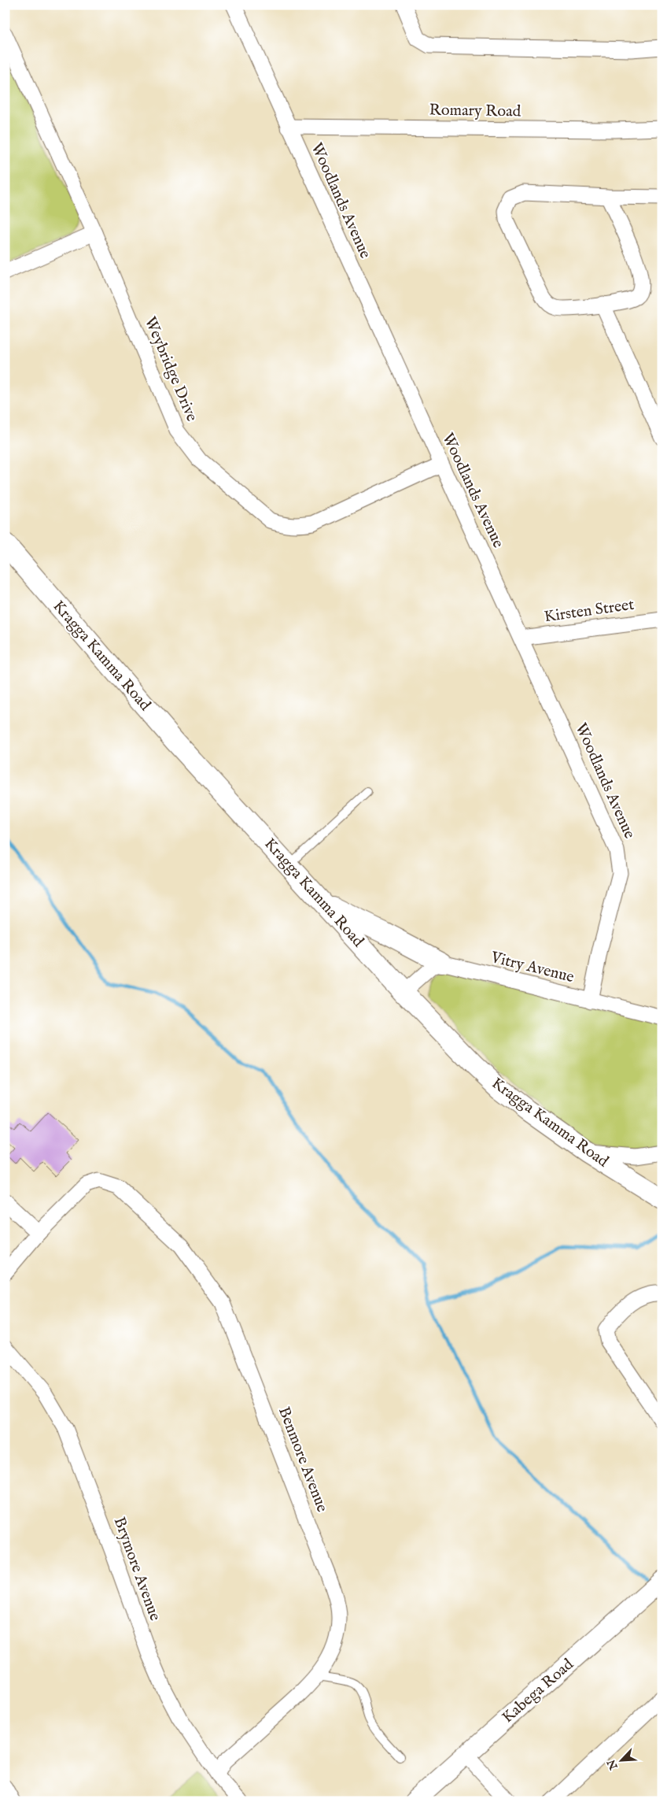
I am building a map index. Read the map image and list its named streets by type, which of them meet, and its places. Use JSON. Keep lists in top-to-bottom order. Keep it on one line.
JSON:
{"streets":{"main road":["Kragga Kamma Road"],"street":["Romary Road","Woodlands Avenue","Weybridge Drive","Kirsten Street","Vitry Avenue","Benmore Avenue","Brymore Avenue","Kabega Road"]},"crossings":[["Romary Road","Woodlands Avenue"],["Woodlands Avenue","Weybridge Drive"],["Woodlands Avenue","Kirsten Street"],["Woodlands Avenue","Vitry Avenue"],["Benmore Avenue","Brymore Avenue"]],"north":"bottom left"}
